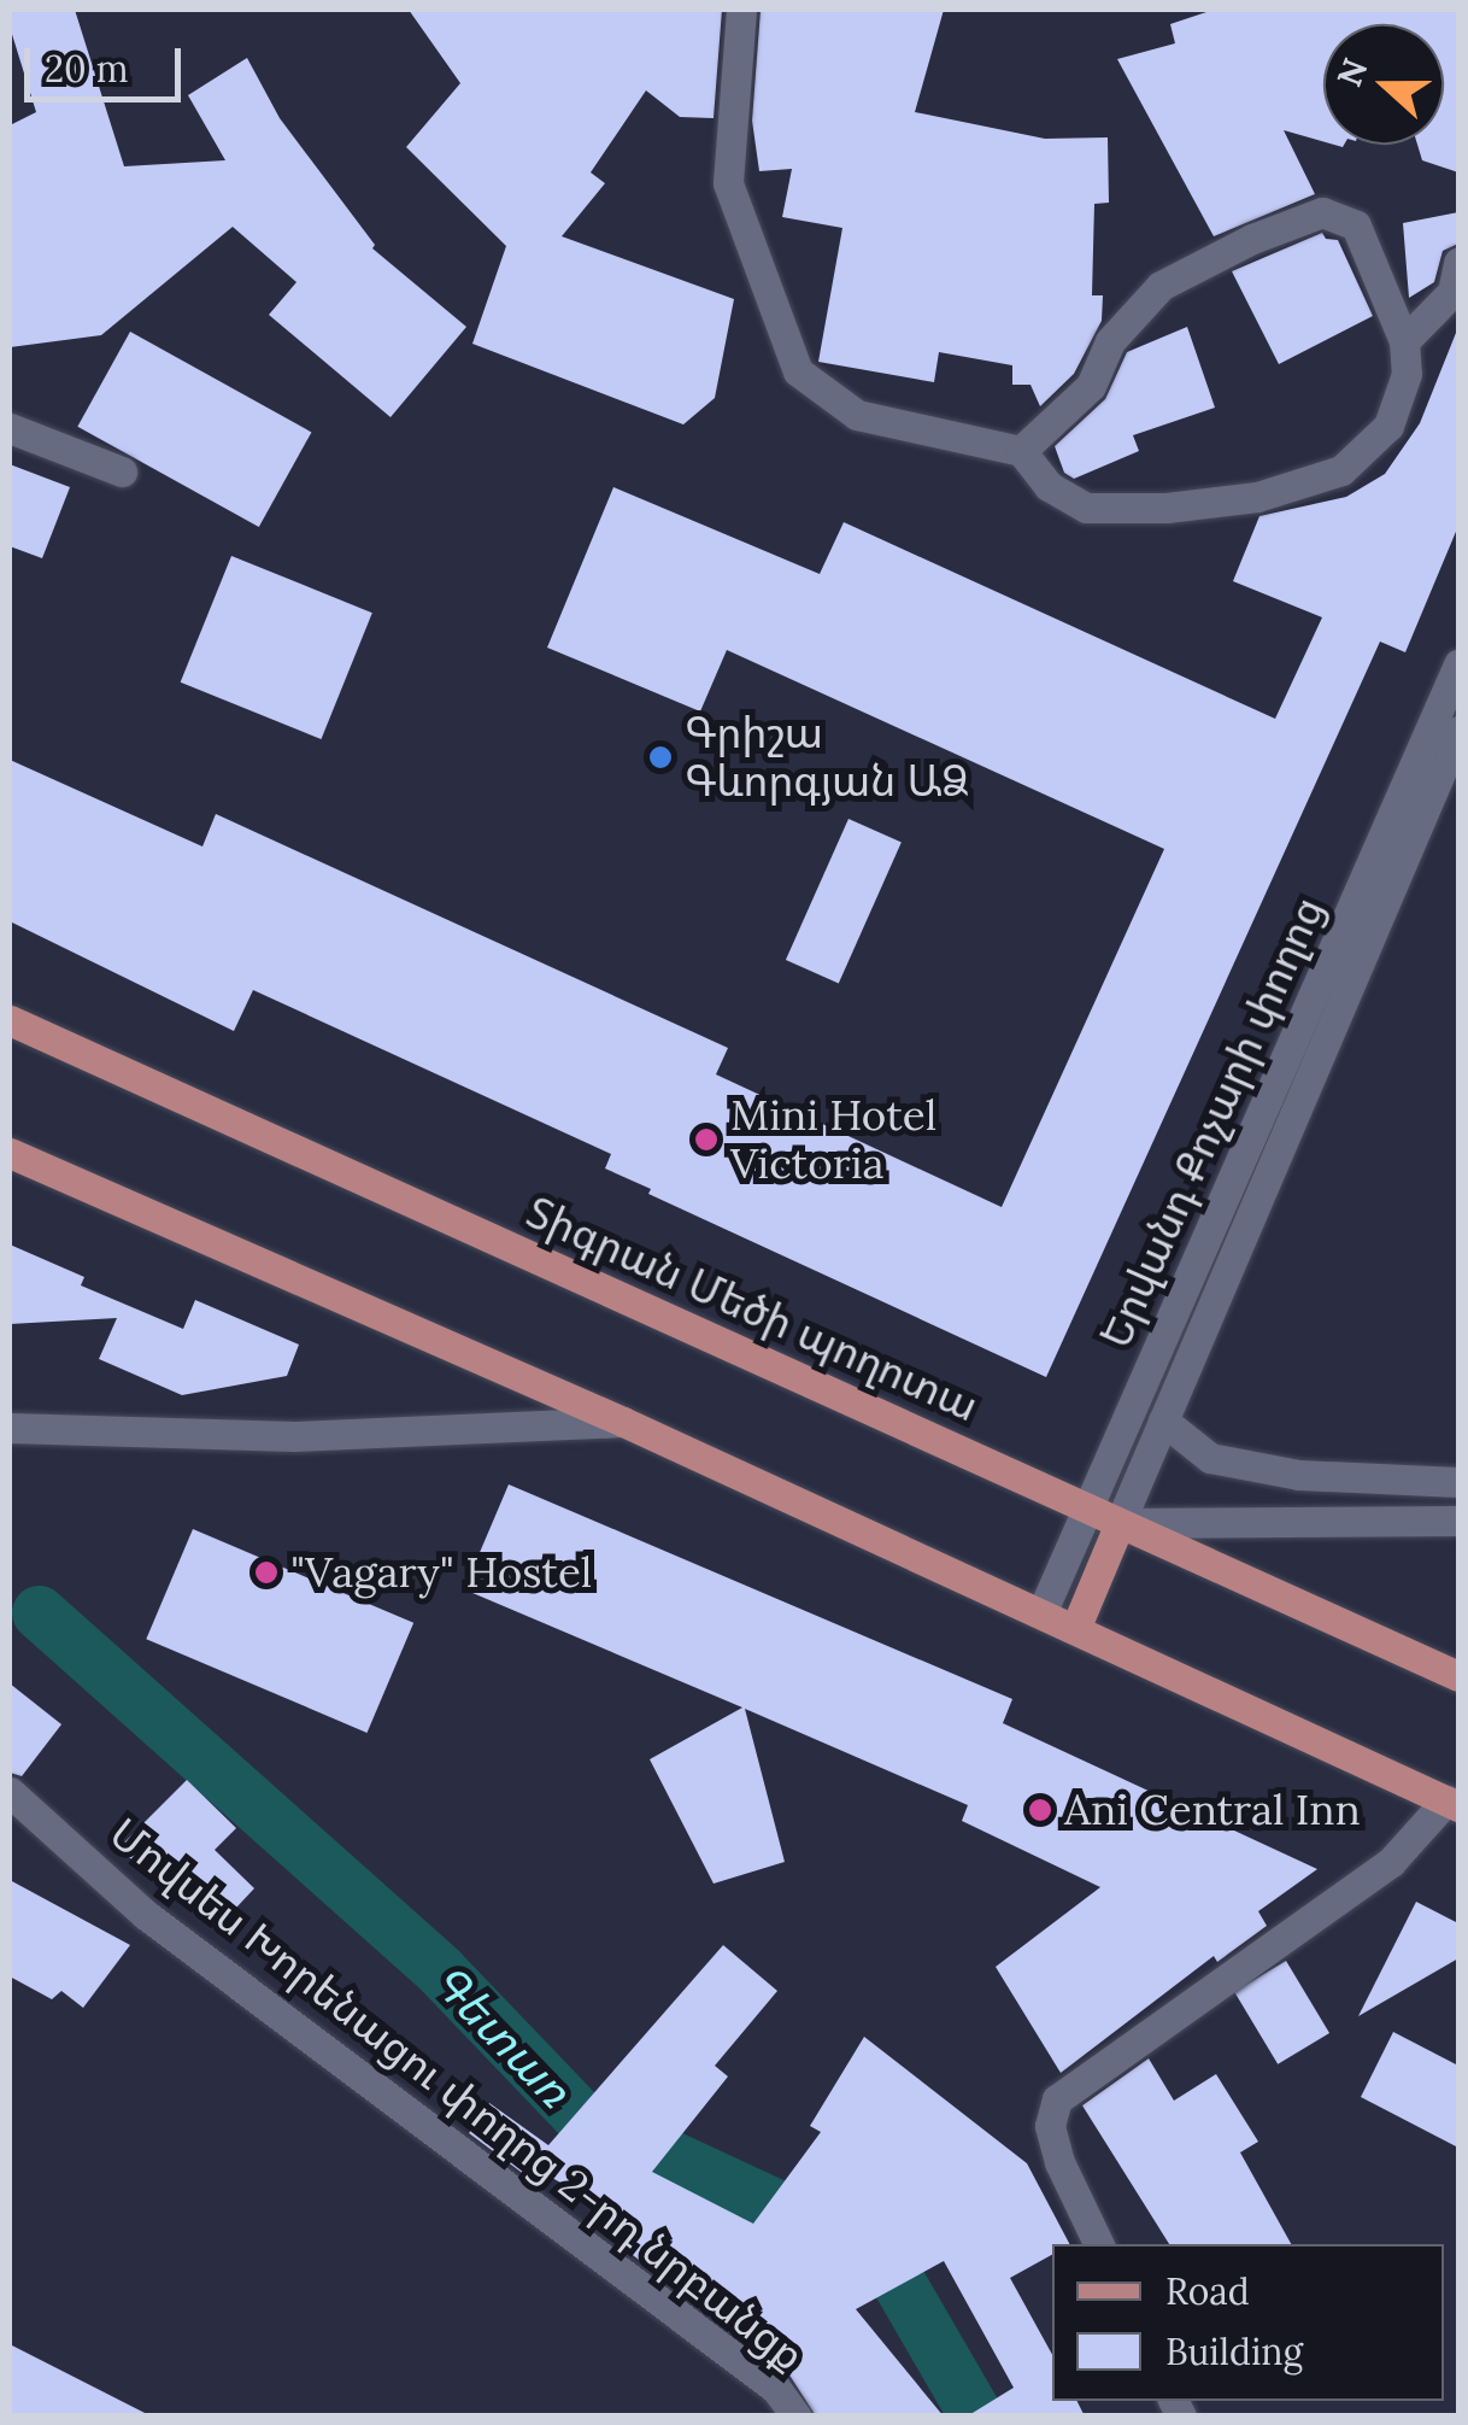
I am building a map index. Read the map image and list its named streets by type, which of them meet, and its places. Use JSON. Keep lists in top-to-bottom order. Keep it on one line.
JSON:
{"streets":{"main road":["Տիգրան Մեծի պողոտա"],"street":["Երվանդ Քոչարի փողոց","Մովսես Խորենացու փողոց 2-րդ նրբանցք"]},"crossings":[["Երվանդ Քոչարի փողոց","Տիգրան Մեծի պողոտա"]],"water":["Գետառ"],"places":["Գրիշա Գևորգյան ԱՁ","Mini Hotel Victoria","\"Vagary\" Hostel","Ani Central Inn"],"legend":["Road","Building"],"scale_bar":"20 m","north":"left"}
